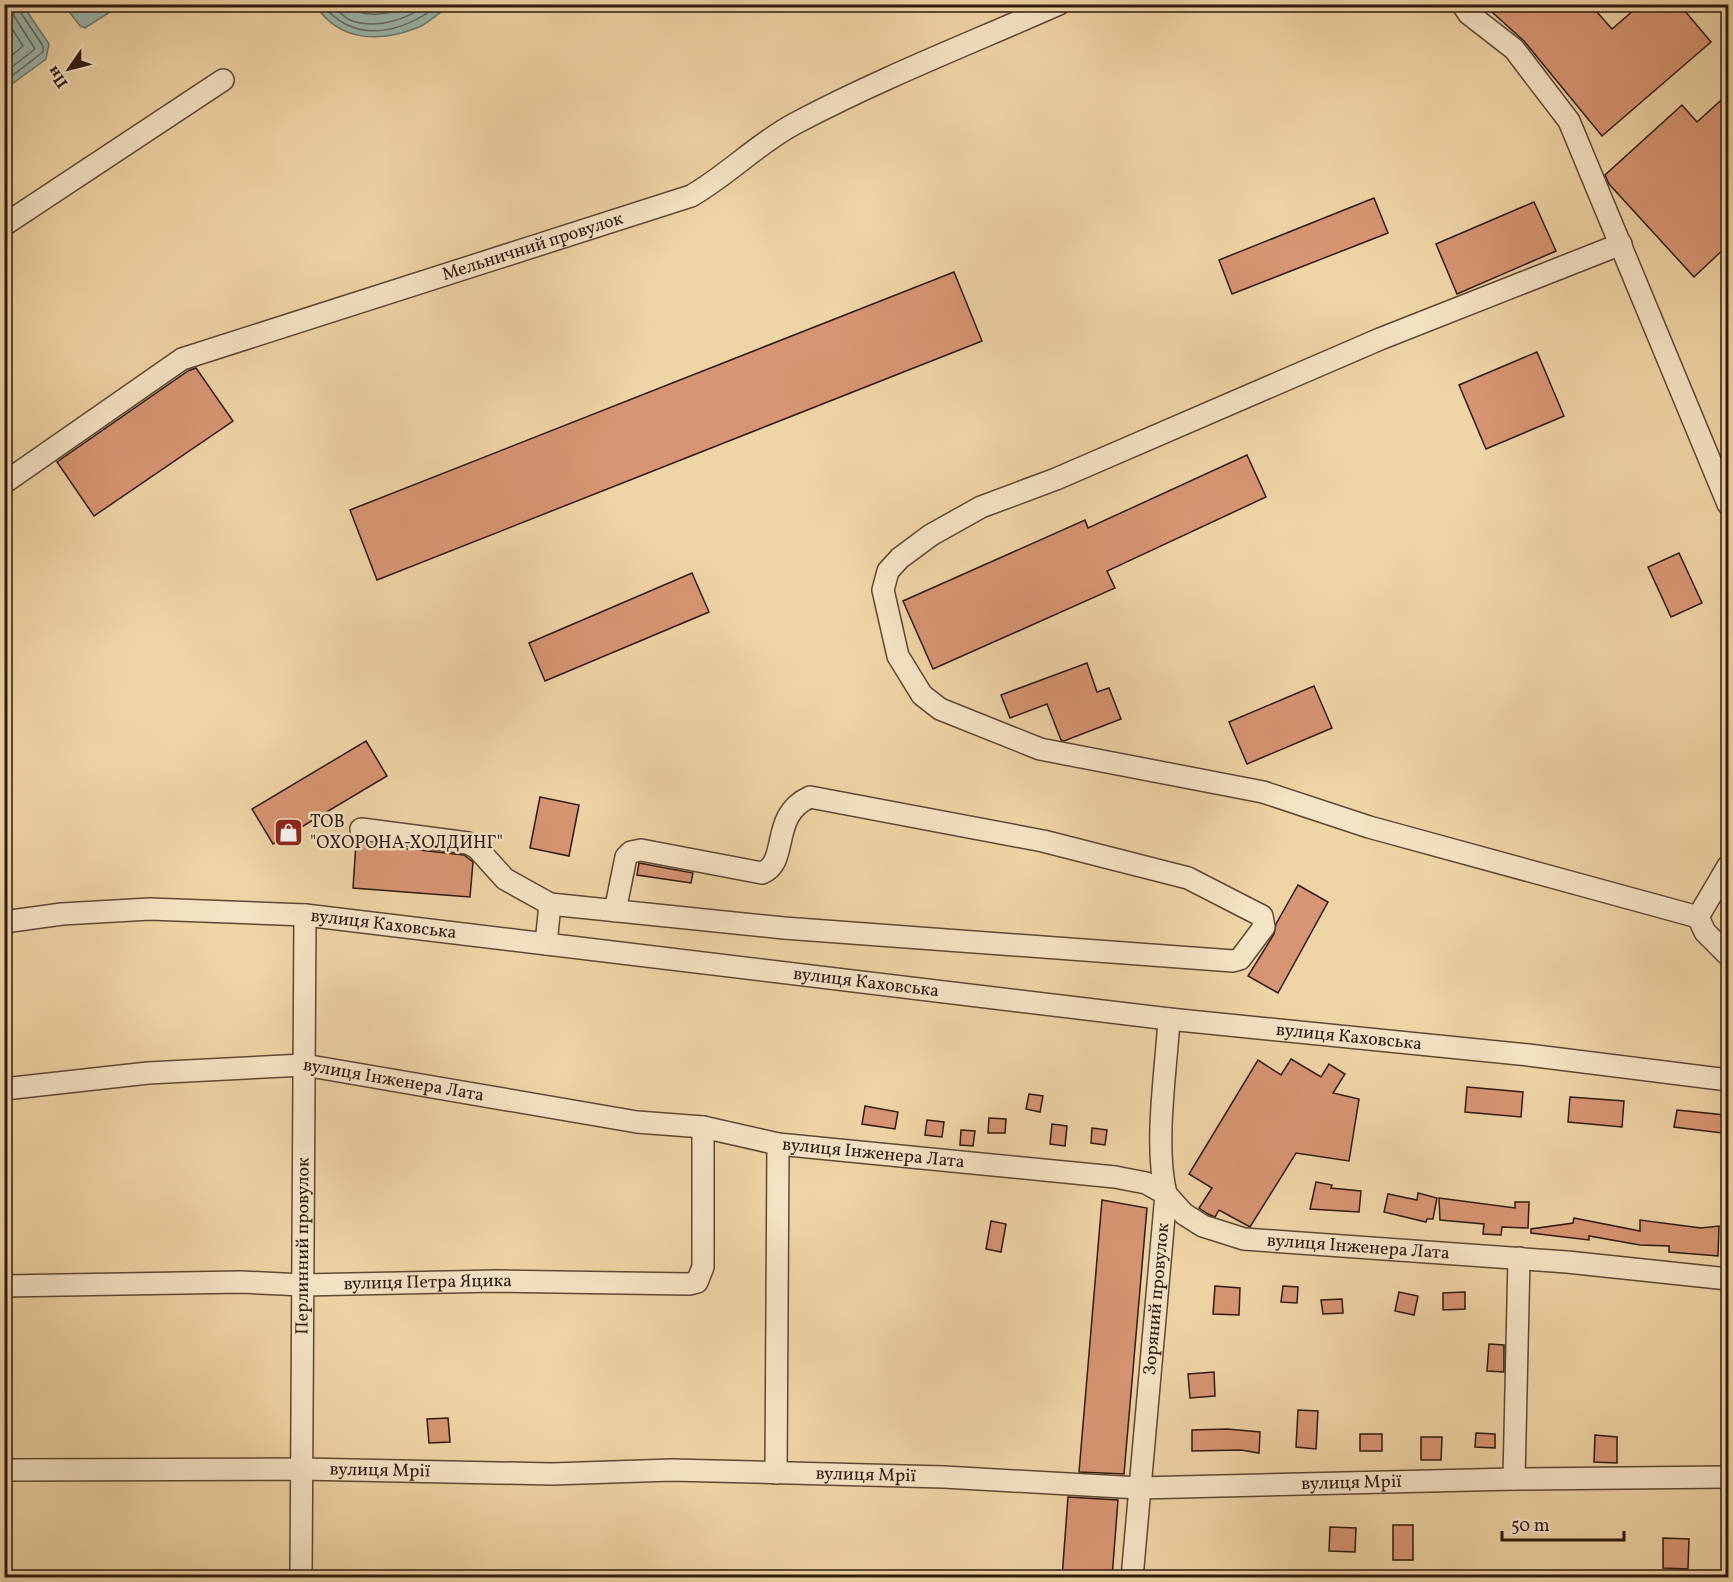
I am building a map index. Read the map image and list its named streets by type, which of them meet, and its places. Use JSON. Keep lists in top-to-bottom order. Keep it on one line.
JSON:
{"streets":{"street":["Мельничний провулок","вулиця Каховська","вулиця Інженера Лата","Перлинний провулок","вулиця Петра Яцика","Зоряний провулок","вулиця Мрії"]},"crossings":[["вулиця Каховська","Перлинний провулок"],["вулиця Каховська","Зоряний провулок"],["вулиця Інженера Лата","Перлинний провулок"],["вулиця Інженера Лата","вулиця Петра Яцика"],["вулиця Інженера Лата","Зоряний провулок"],["Перлинний провулок","вулиця Петра Яцика"],["Перлинний провулок","вулиця Мрії"],["Зоряний провулок","вулиця Мрії"]],"places":{"shop":["ТОВ \"ОХОРОНА-ХОЛДИНГ\""]},"scale_bar":"50 m","north":"bottom left"}
